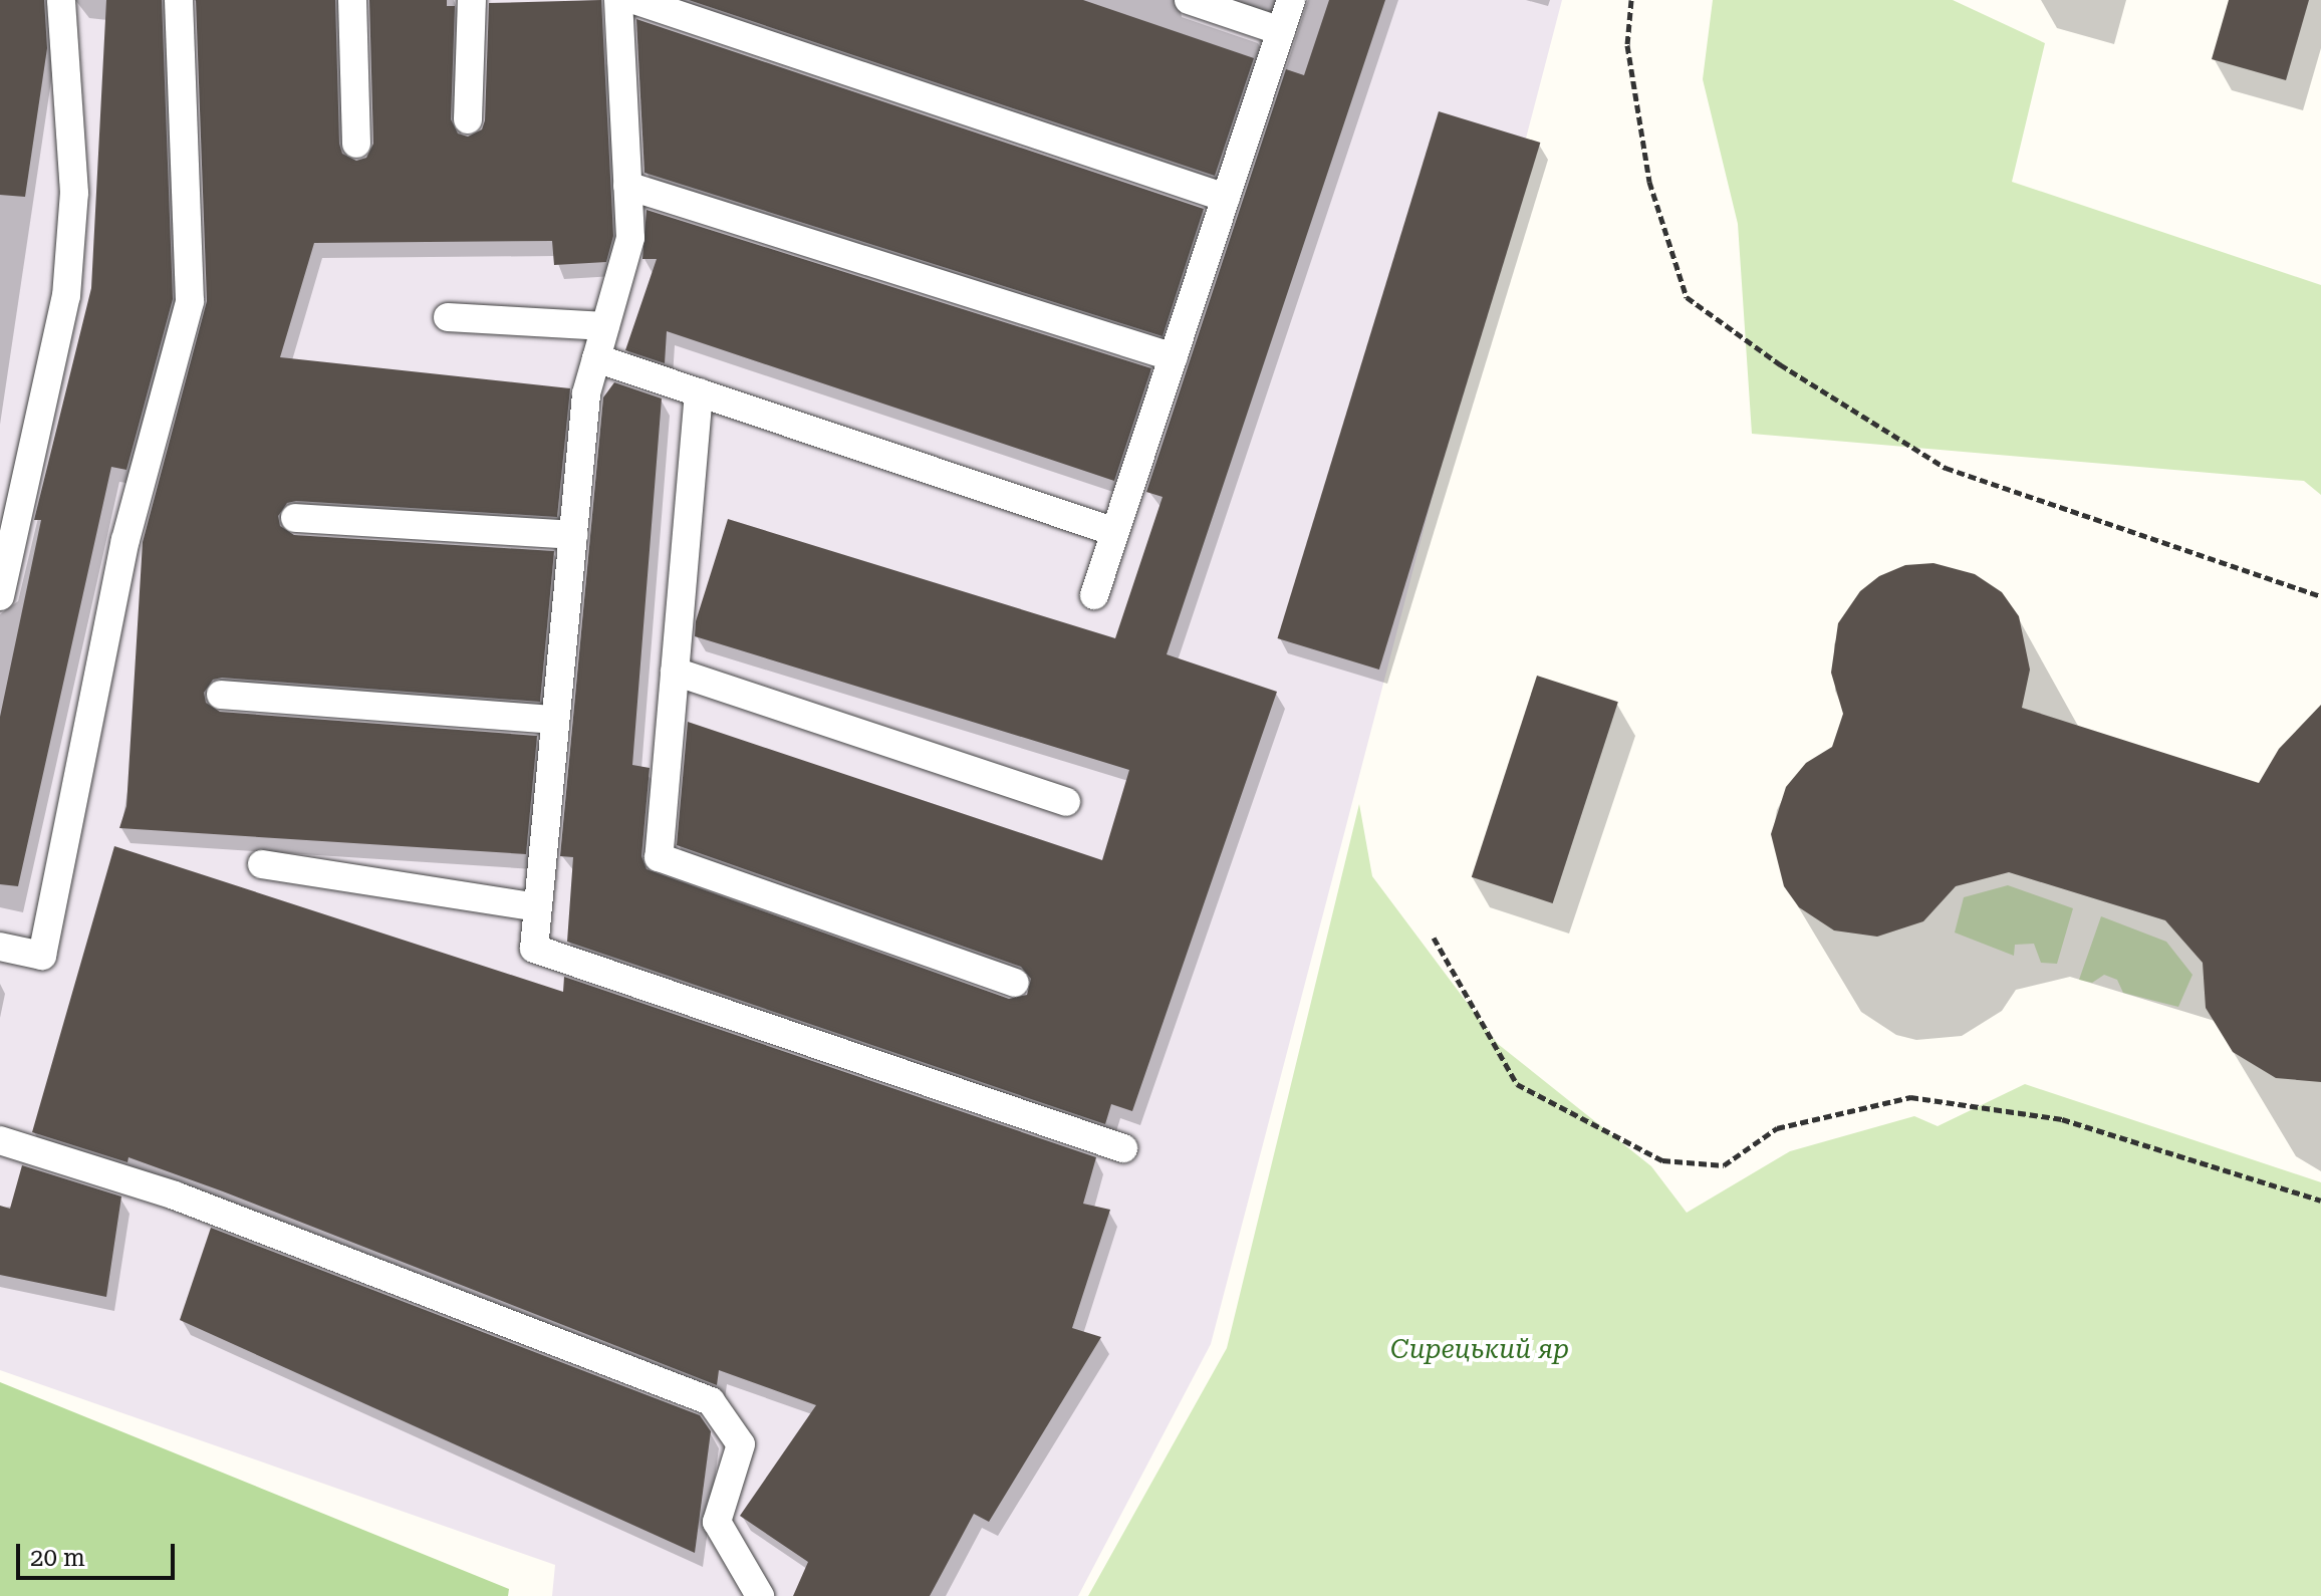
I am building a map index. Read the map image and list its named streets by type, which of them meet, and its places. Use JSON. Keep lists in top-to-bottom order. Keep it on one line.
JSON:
{"parks":["Сирецький яр"],"scale_bar":"20 m"}
